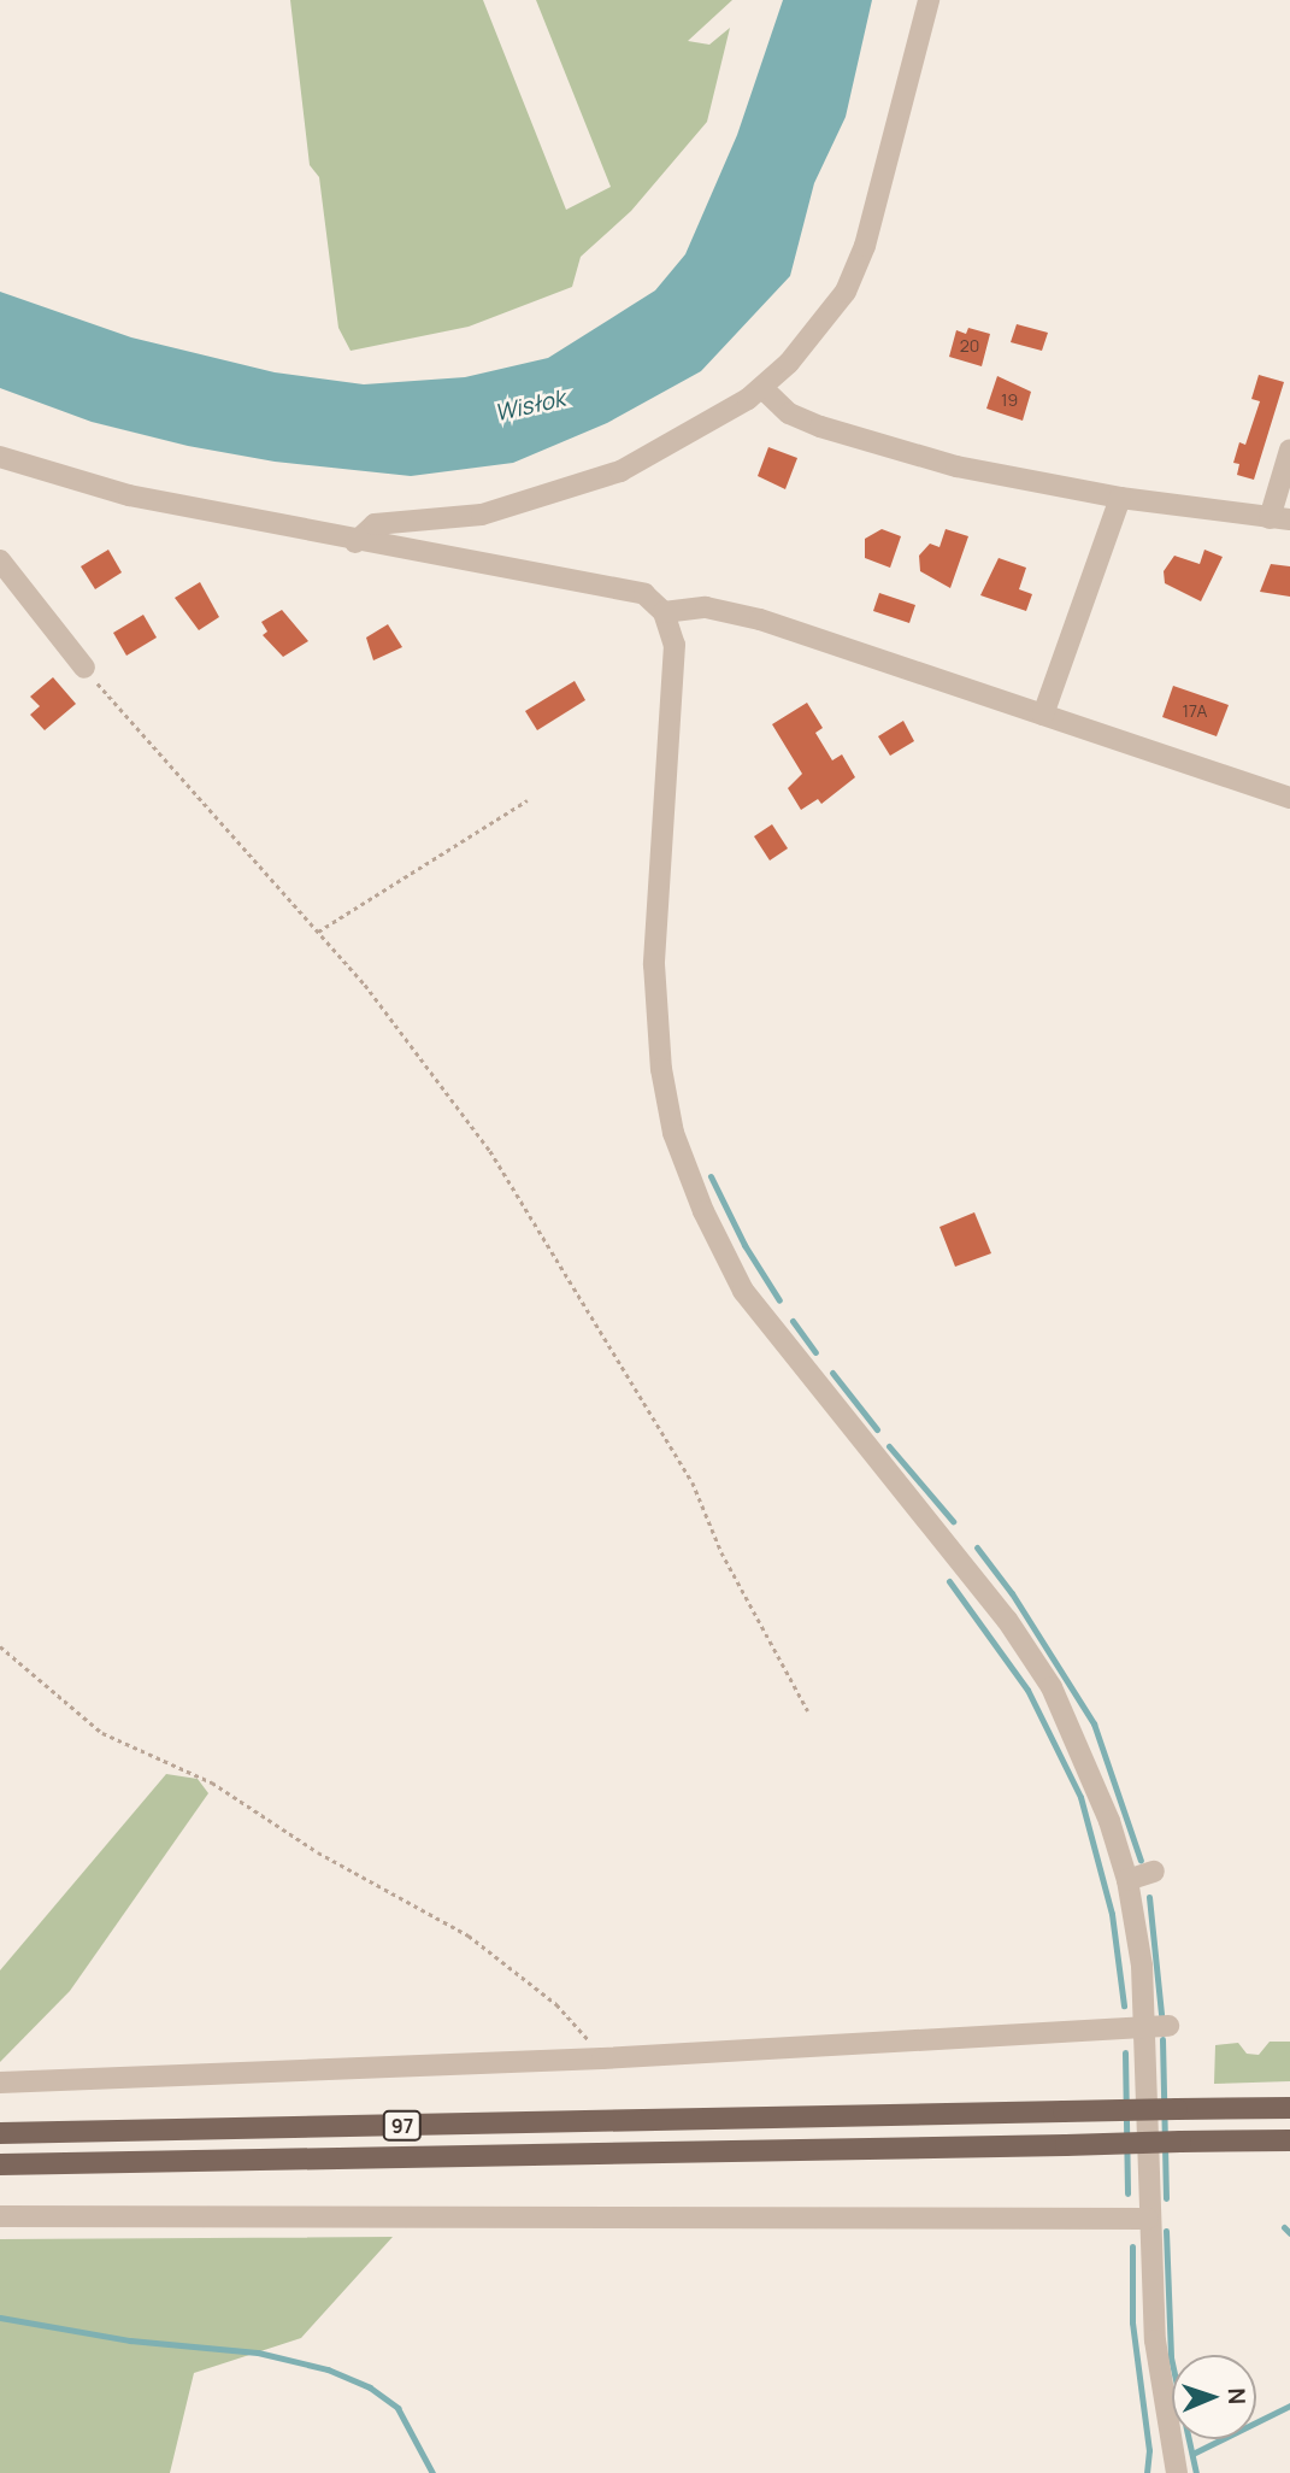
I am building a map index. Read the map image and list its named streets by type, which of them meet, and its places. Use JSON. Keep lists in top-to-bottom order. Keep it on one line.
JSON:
{"streets":{"main road":["97"]},"water":["Wisłok"],"house_numbers":["20","19","17A"],"north":"right"}
